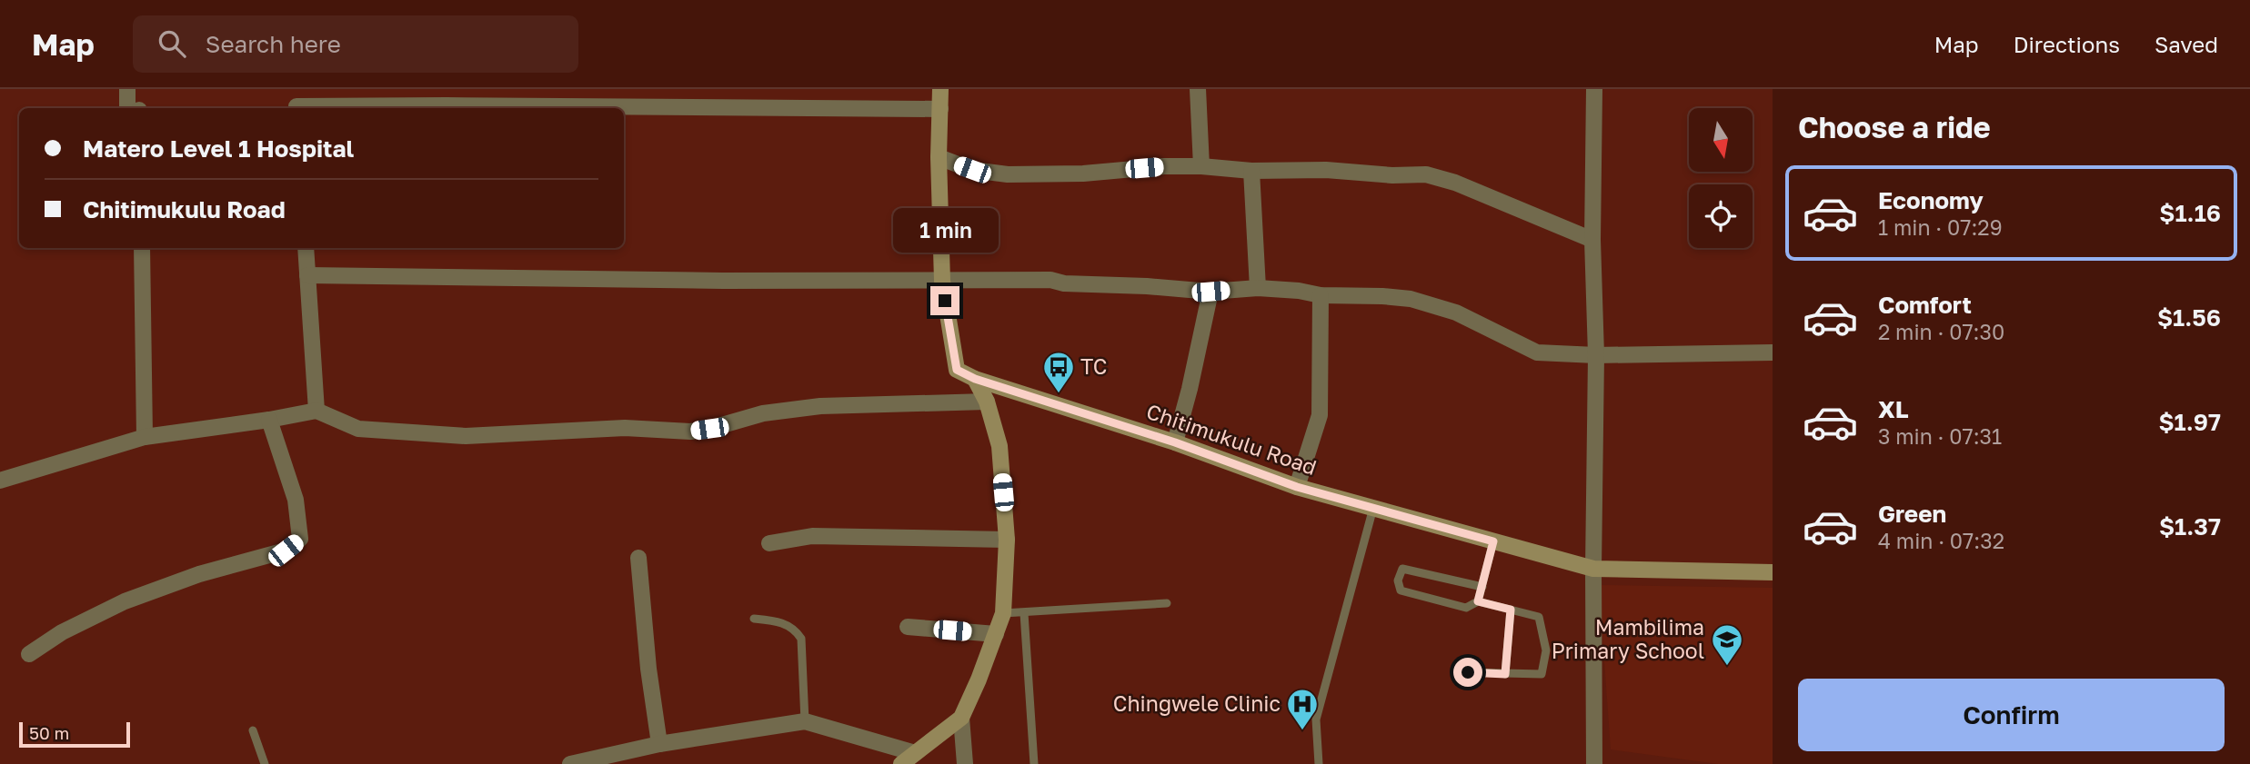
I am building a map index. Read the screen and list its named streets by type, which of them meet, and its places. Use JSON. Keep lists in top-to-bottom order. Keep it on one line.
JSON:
{"streets":{"street":["Chitimukulu Road"]},"places":{"bus stop":["TC"],"school or university":["Mambilima Primary School"],"hospital":["Chingwele Clinic"]},"scale_bar":"50 m","north":"bottom","page":{"header":"Map","search":"Search here","nav":["Map","Directions","Saved"],"heading":"Choose a ride","banner":["Matero Level 1 Hospital","Chitimukulu Road"],"list":[{"name":"Economy","note":"1 min · 07:29","value":"$1.16"},{"name":"Comfort","note":"2 min · 07:30","value":"$1.56"},{"name":"XL","note":"3 min · 07:31","value":"$1.97"},{"name":"Green","note":"4 min · 07:32","value":"$1.37"}],"bubble":"1 min","buttons":"Confirm","scale":"50 m"}}
